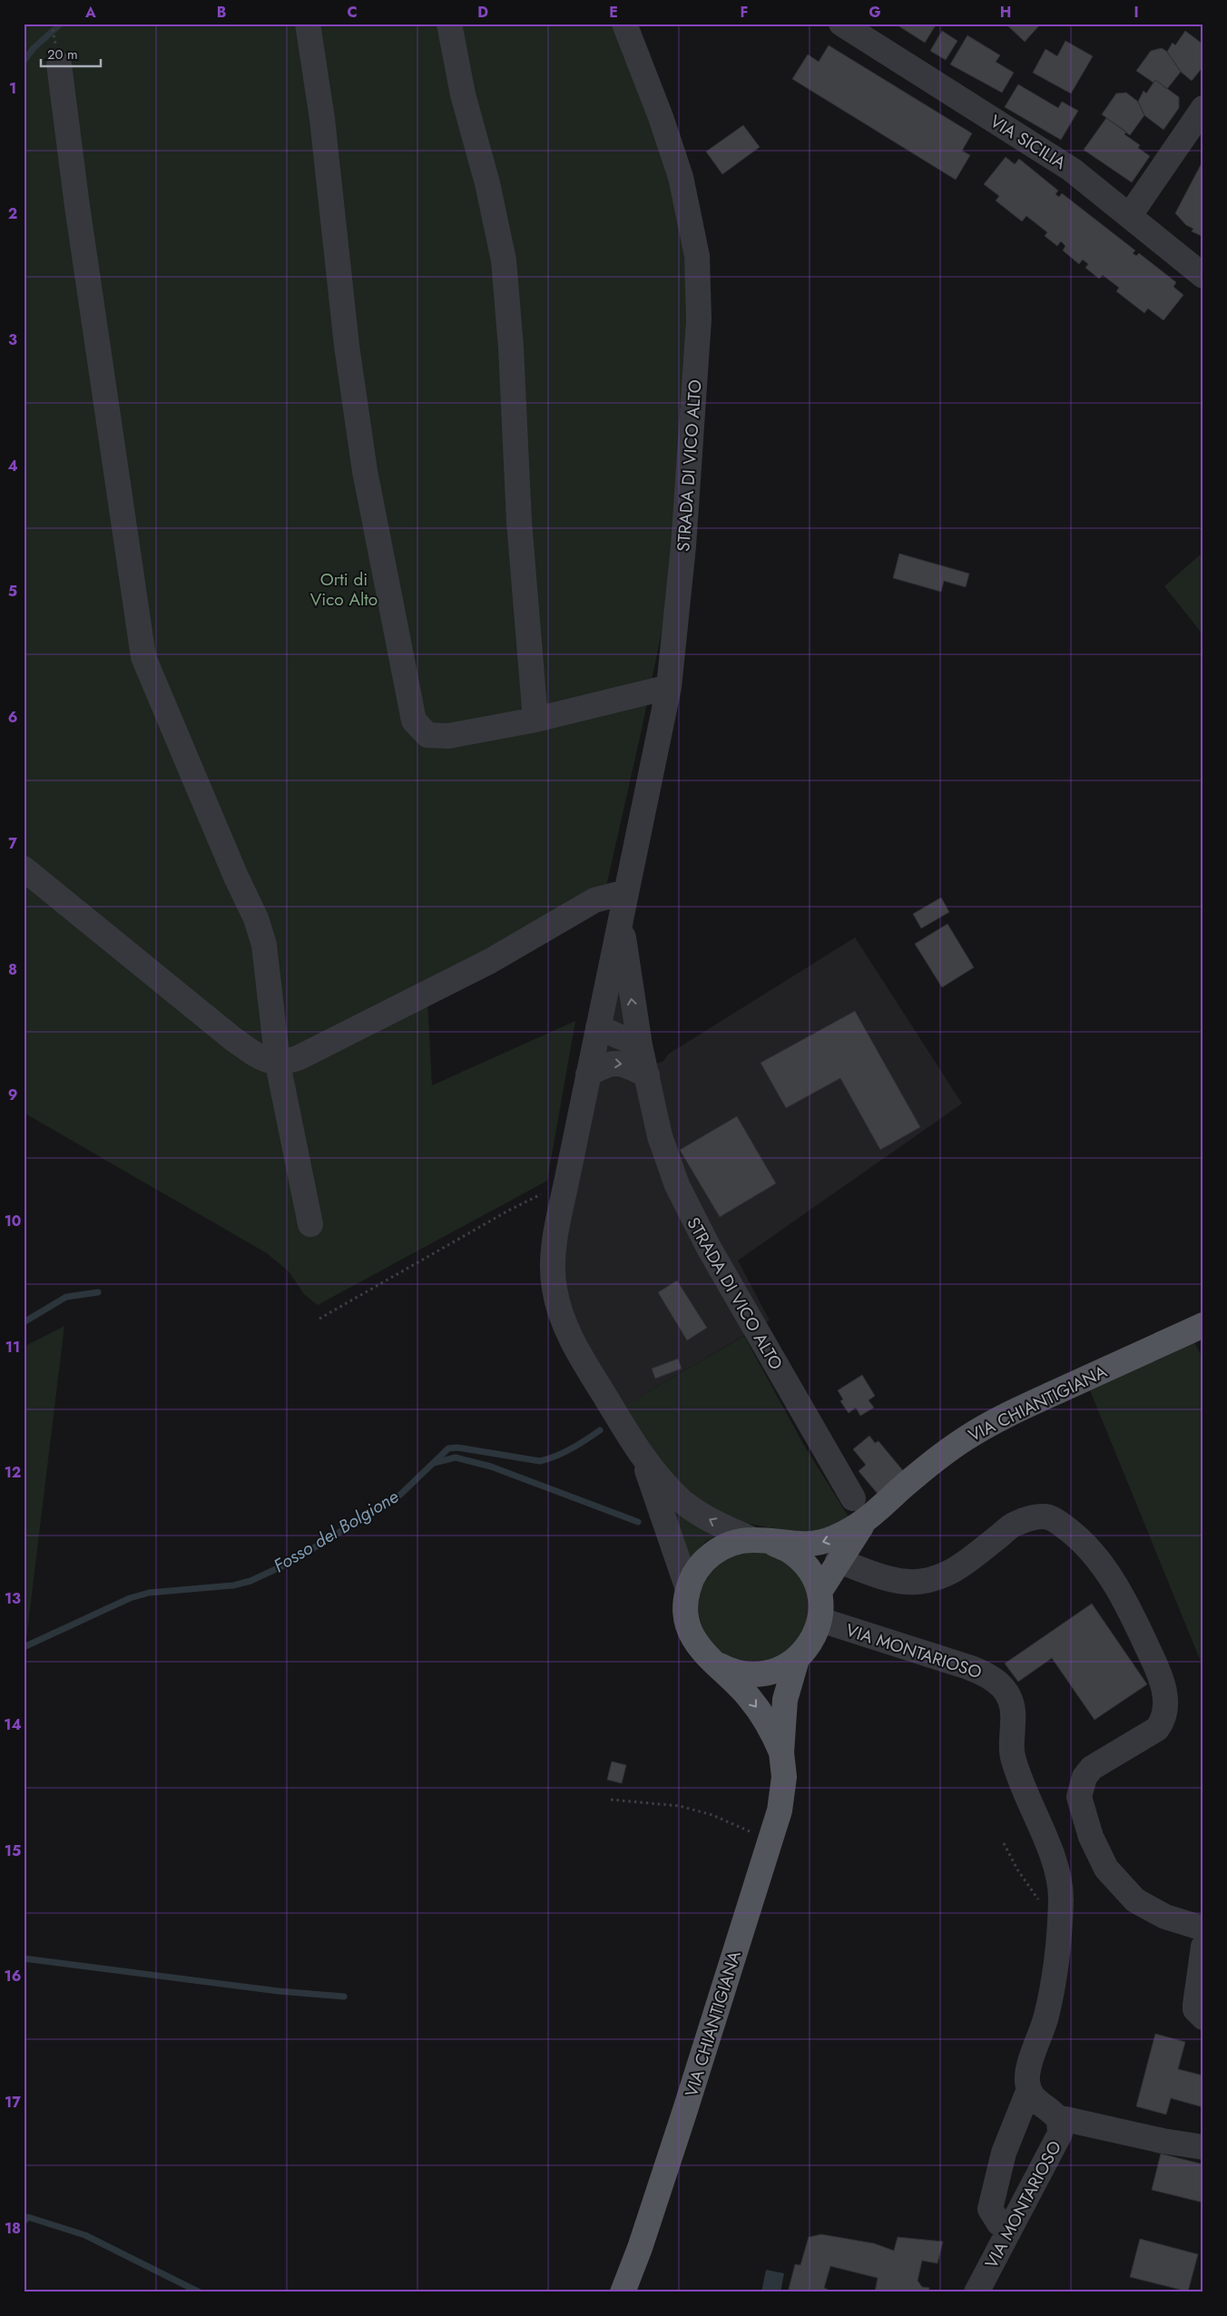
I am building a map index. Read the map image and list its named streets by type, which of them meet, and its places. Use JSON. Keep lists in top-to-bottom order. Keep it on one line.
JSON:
{"streets":{"main road":["VIA CHIANTIGIANA"],"street":["VIA SICILIA","STRADA DI VICO ALTO","VIA MONTARIOSO"]},"crossings":[["STRADA DI VICO ALTO","VIA CHIANTIGIANA"],["STRADA DI VICO ALTO","VIA MONTARIOSO"],["VIA CHIANTIGIANA","VIA MONTARIOSO"]],"water":["Fosso del Bolgione"],"parks":["Orti di Vico Alto"],"scale_bar":"20 m","grid":{"columns":["A","B","C","D","E","F","G","H","I"],"rows":["1","2","3","4","5","6","7","8","9","10","11","12","13","14","15","16","17","18"]}}
